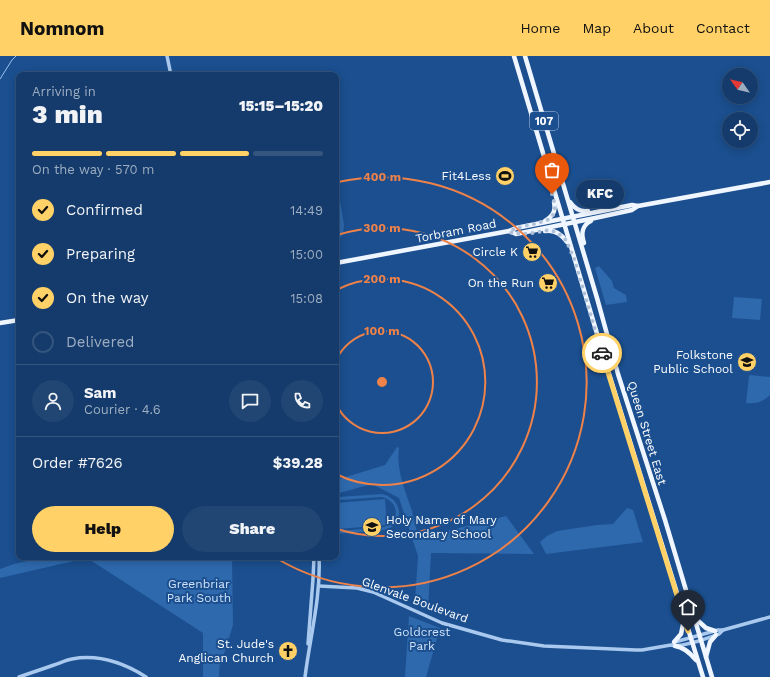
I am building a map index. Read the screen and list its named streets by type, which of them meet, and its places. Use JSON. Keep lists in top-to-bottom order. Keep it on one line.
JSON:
{"streets":{"main road":["107","Torbram Road","Queen Street East"],"street":["Glenvale Boulevard"]},"crossings":[["Torbram Road","Queen Street East"],["Queen Street East","Glenvale Boulevard"]],"parks":["Greenbriar Park South","Goldcrest Park"],"places":{"sports":["Fit4Less"],"other":["KFC"],"supermarket":["Circle K","On the Run"],"school or university":["Folkstone Public School","Holy Name of Mary Secondary School"],"church":["St. Jude's Anglican Church"]},"north":"top left","page":{"header":"Nomnom","nav":["Home","Map","About","Contact"],"heading":["3 min","Arriving in","15:15–15:20"],"panel":["Sam","Courier · 4.6","Order #7626","$39.28"],"bar":"On the way · 570 m","bubble":"KFC","list":[["Confirmed","14:49"],["Preparing","15:00"],["On the way","15:08"],"Delivered"],"buttons":["Help","Share"]},"rings":["400 m","300 m","200 m","100 m"]}
